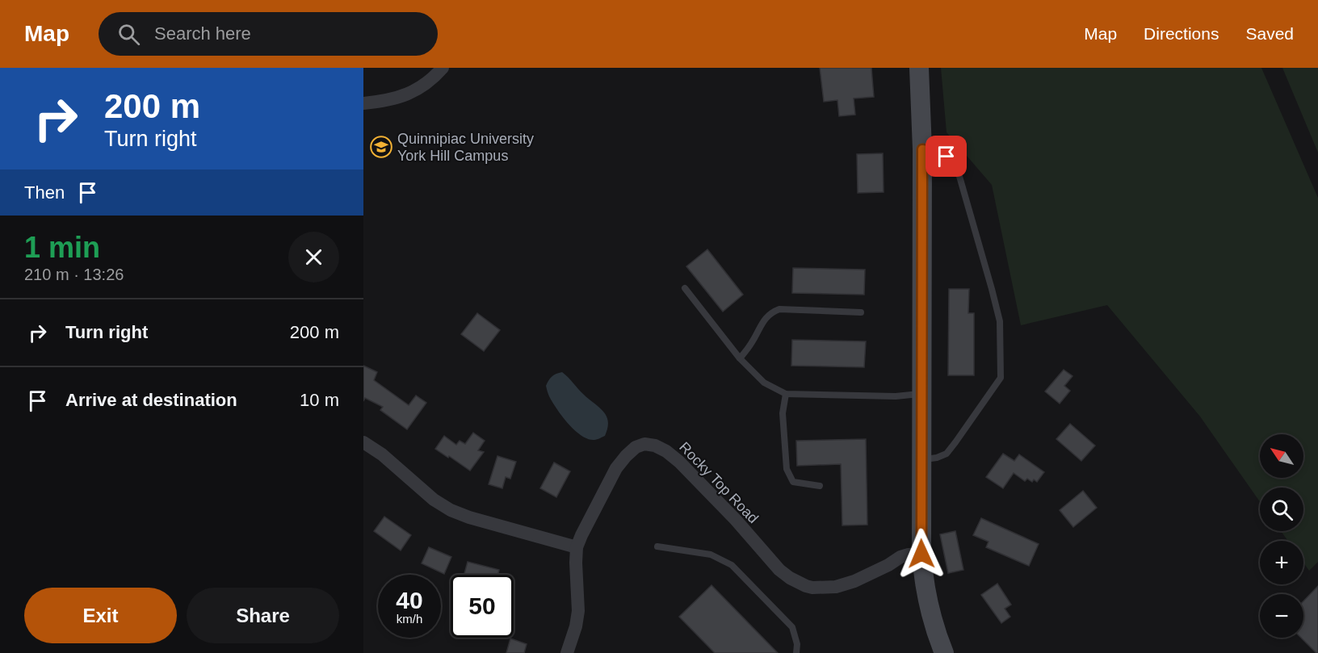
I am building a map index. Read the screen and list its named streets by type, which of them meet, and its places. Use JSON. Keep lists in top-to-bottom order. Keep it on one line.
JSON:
{"streets":{"street":["Rocky Top Road"]},"places":{"school or university":["Quinnipiac University York Hill Campus"]},"north":"top left","page":{"header":"Map","search":"Search here","nav":["Map","Directions","Saved"],"turn":["200 m","Turn right"],"then":"Then","heading":["1 min","210 m · 13:26"],"list":[{"name":"Turn right","value":"200 m"},{"name":"Arrive at destination","value":"10 m"}],"map_buttons":["+","−"],"speed":"40 km/h","limit":"50","buttons":["Exit","Share"]}}
